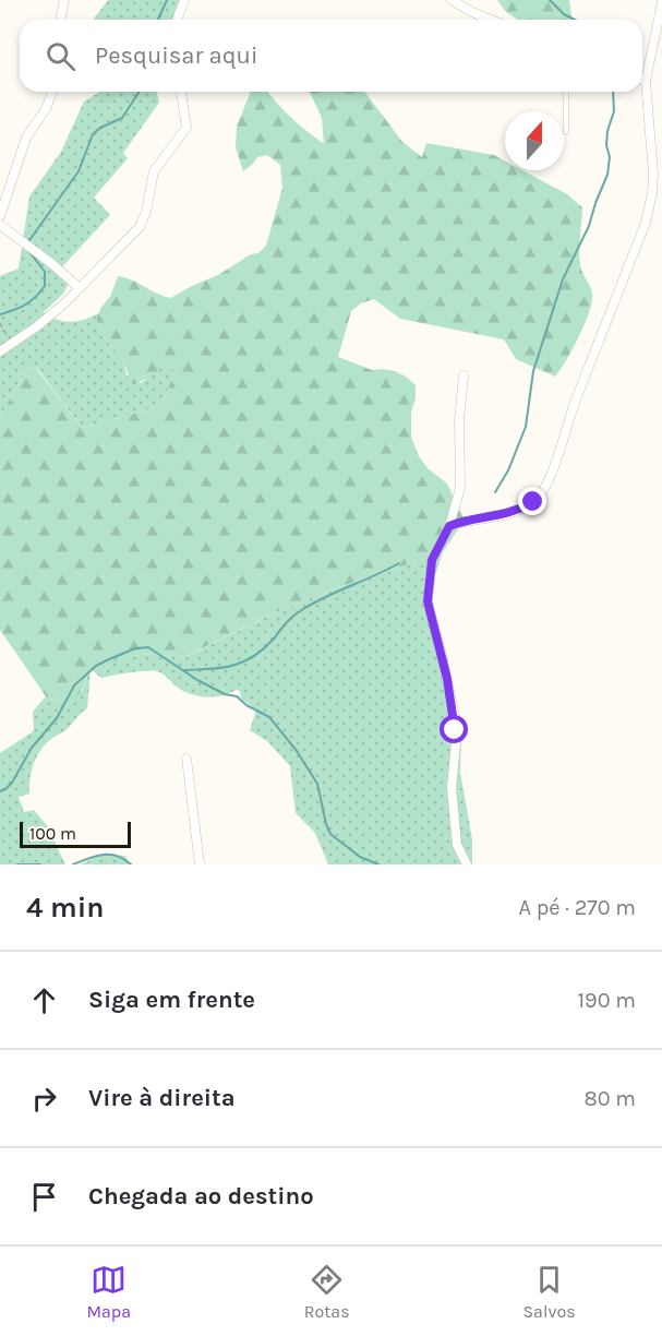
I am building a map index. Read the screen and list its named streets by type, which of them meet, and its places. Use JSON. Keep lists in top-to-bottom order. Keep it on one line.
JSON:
{"scale_bar":"100 m","north":"top","page":{"search":"Pesquisar aqui","scale":"100 m","heading":["4 min","A pé · 270 m"],"list":[["Siga em frente","190 m"],["Vire à direita","80 m"],"Chegada ao destino"],"nav":["Mapa","Rotas","Salvos"]}}
